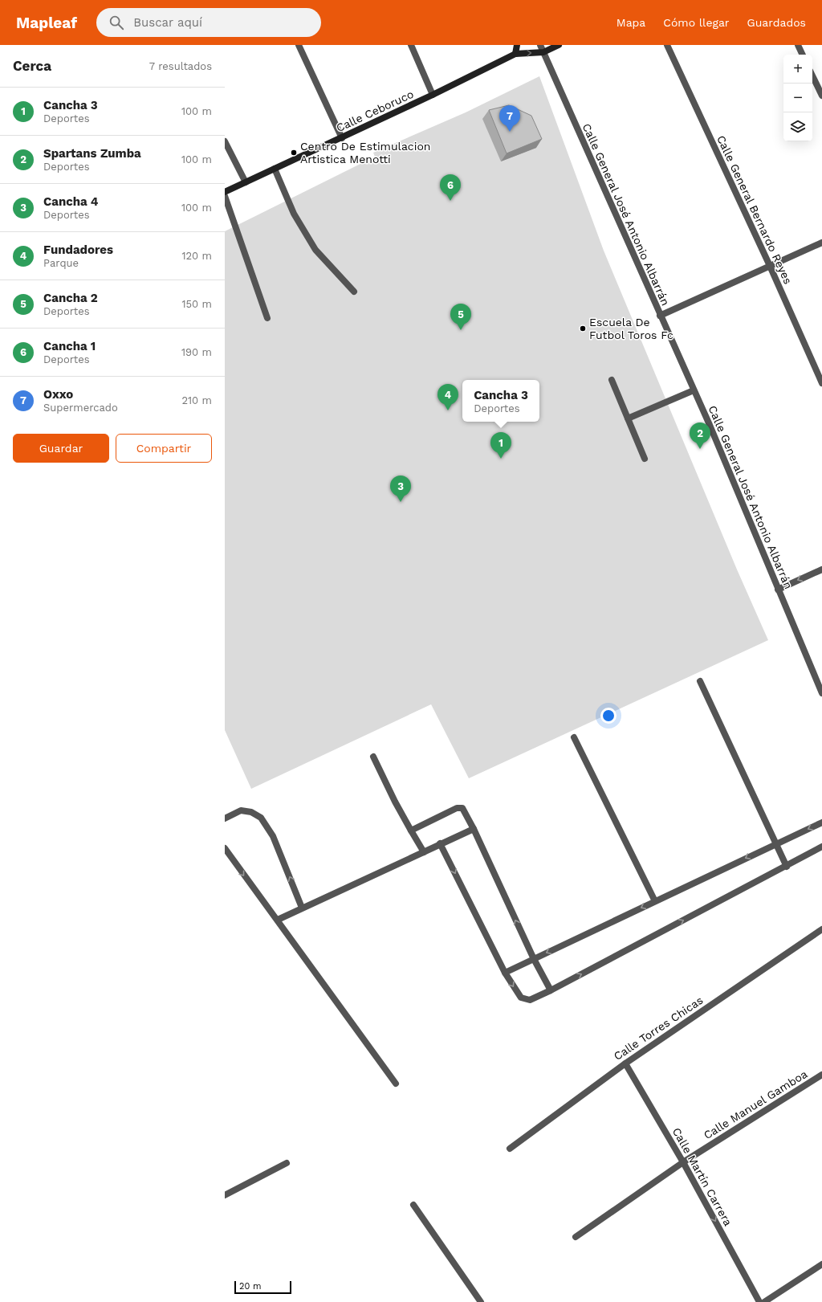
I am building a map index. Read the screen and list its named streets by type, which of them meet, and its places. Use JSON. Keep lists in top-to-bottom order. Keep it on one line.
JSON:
{"streets":{"main road":["Calle Ceboruco"],"street":["Calle General Bernardo Reyes","Calle General José Antonio Albarrán","Calle Torres Chicas","Calle Manuel Gamboa","Calle Martín Carrera"]},"crossings":[["Calle Ceboruco","Calle General José Antonio Albarrán"],["Calle Torres Chicas","Calle Martín Carrera"],["Calle Manuel Gamboa","Calle Martín Carrera"]],"one_way":["Calle Martín Carrera"],"places":["Centro De Estimulacion Artistica Menotti","Escuela De Futbol Toros Fc"],"scale_bar":"20 m","page":{"header":"Mapleaf","search":"Buscar aquí","nav":["Mapa","Cómo llegar","Guardados"],"heading":["Cerca","7 resultados"],"map_buttons":["+","−"],"list":[{"mark":"1","name":"Cancha 3","note":"Deportes","value":"100 m"},{"mark":"2","name":"Spartans Zumba","note":"Deportes","value":"100 m"},{"mark":"3","name":"Cancha 4","note":"Deportes","value":"100 m"},{"mark":"4","name":"Fundadores","note":"Parque","value":"120 m"},{"mark":"5","name":"Cancha 2","note":"Deportes","value":"150 m"},{"mark":"6","name":"Cancha 1","note":"Deportes","value":"190 m"},{"mark":"7","name":"Oxxo","note":"Supermercado","value":"210 m"}],"pins":["7","6","5","4","2","1","3"],"popup":["Cancha 3","Deportes"],"buttons":["Guardar","Compartir"],"scale":"20 m"}}
